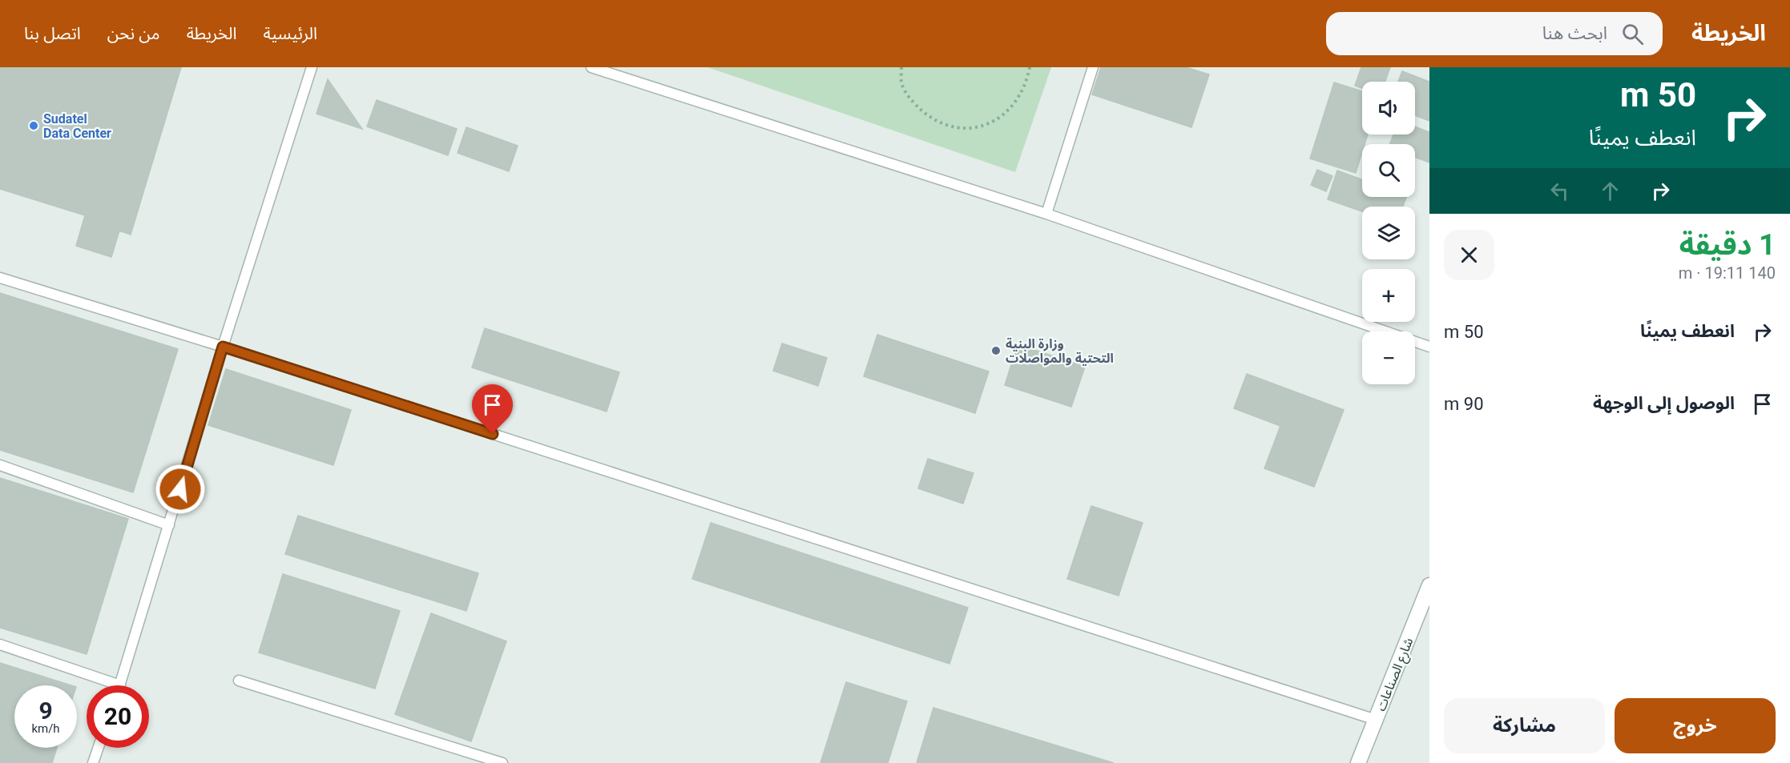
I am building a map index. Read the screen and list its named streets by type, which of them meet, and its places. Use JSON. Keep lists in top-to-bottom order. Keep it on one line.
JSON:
{"streets":{"street":["شارع الصناعات"]},"places":["Sudatel Data Center","وزارة البنية التحتية والمواصلات"],"page":{"header":"الخريطة","search":"ابحث هنا","nav":["الرئيسية","الخريطة","من نحن","اتصل بنا"],"turn":["50 m","انعطف يمينًا"],"map_buttons":["+","−"],"heading":["1 دقيقة","140 m · 19:11"],"list":[{"name":"انعطف يمينًا","value":"50 m"},{"name":"الوصول إلى الوجهة","value":"90 m"}],"speed":"9 km/h","limit":"20","buttons":["خروج","مشاركة"]}}
